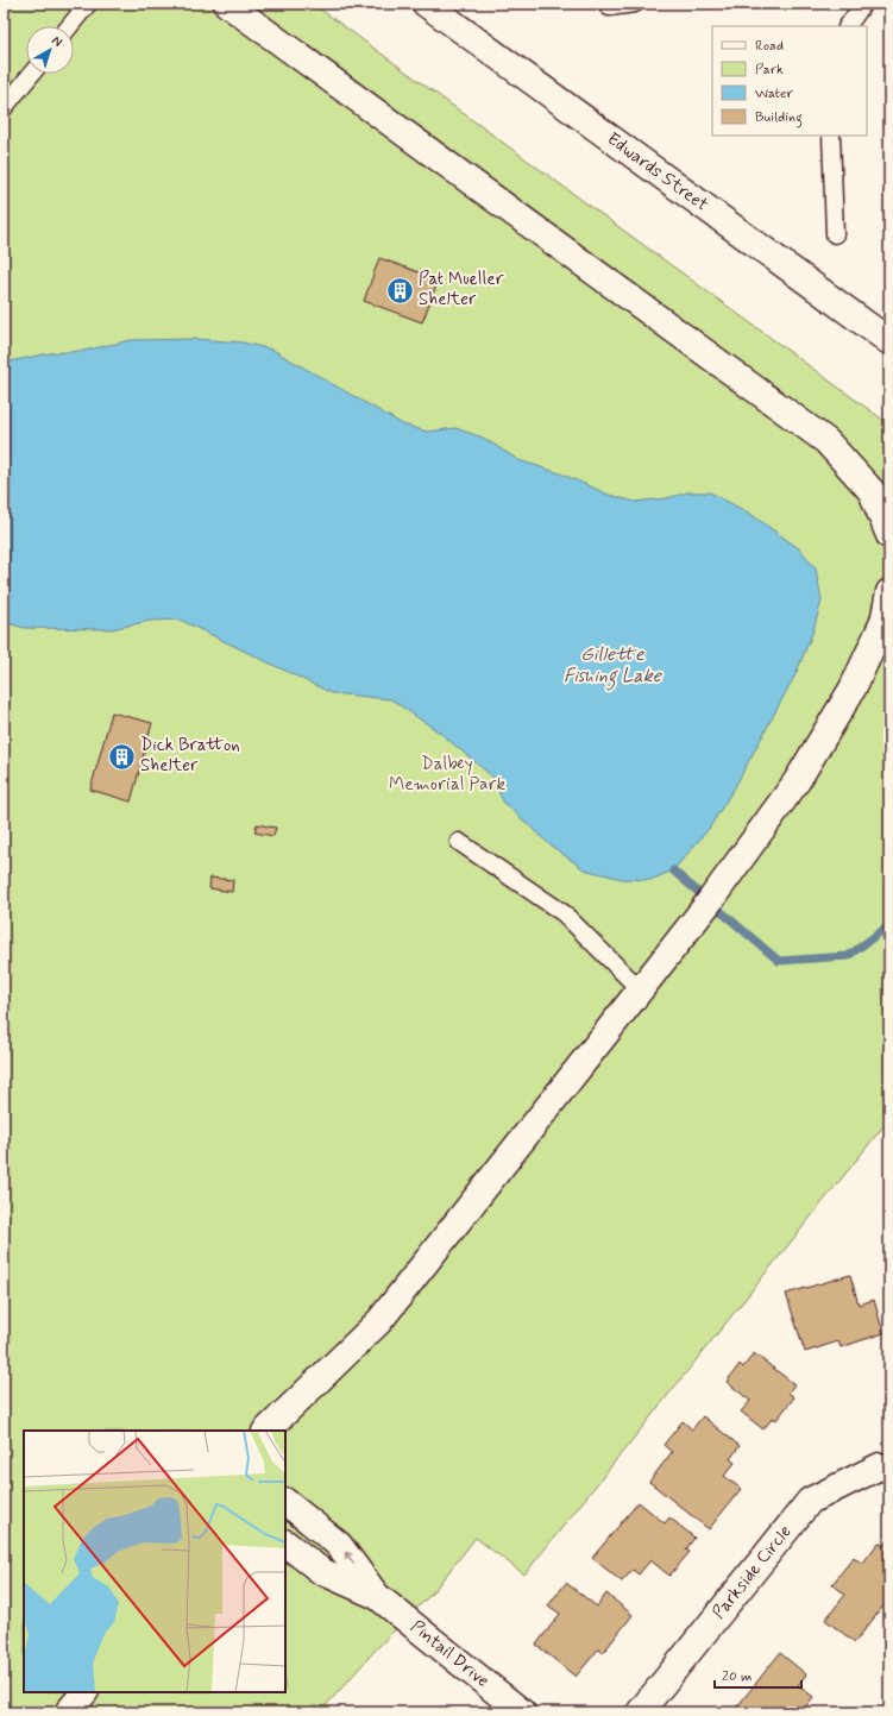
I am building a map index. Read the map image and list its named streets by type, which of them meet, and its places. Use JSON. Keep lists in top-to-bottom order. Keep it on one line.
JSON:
{"streets":{"street":["Edwards Street","Parkside Circle","Pintail Drive"]},"water":["Gillette Fishing Lake"],"parks":["Dalbey Memorial Park"],"places":{"building":["Pat Mueller Shelter","Dick Bratton Shelter"]},"legend":["Road","Park","Water","Building"],"scale_bar":"20 m","north":"top right"}
